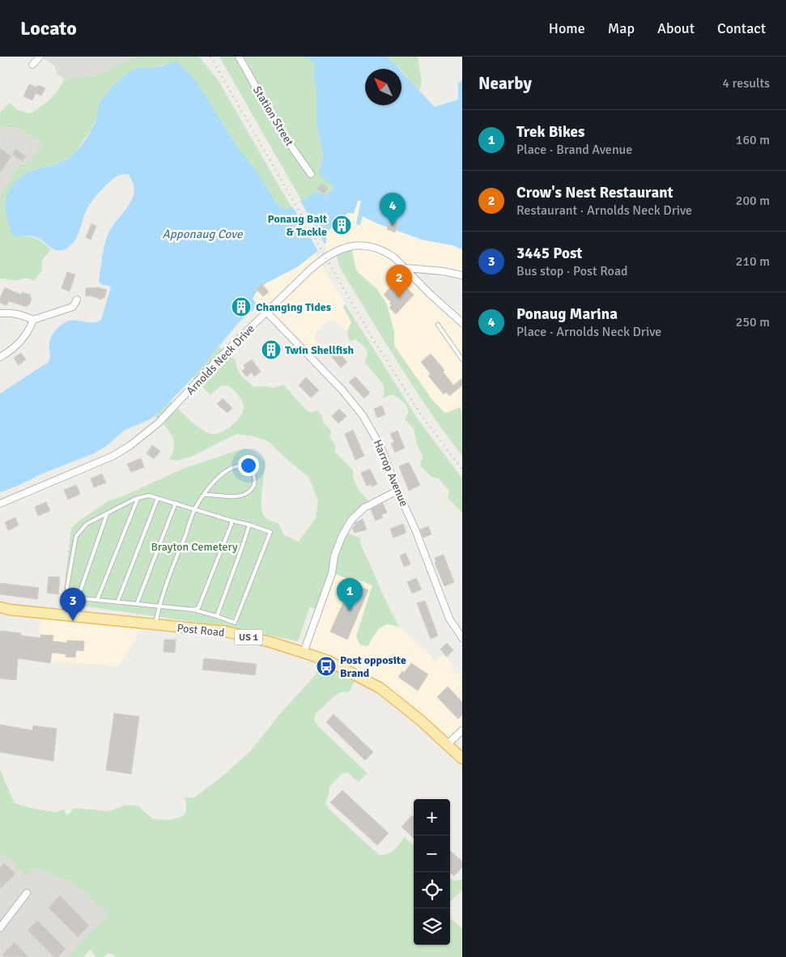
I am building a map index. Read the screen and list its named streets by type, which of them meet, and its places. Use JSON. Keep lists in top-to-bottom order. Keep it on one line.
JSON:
{"streets":{"main road":["Post Road","US 1"],"street":["Station Street","Arnolds Neck Drive","Harrop Avenue"]},"crossings":[["Arnolds Neck Drive","Harrop Avenue"]],"water":["Apponaug Cove"],"parks":["Brayton Cemetery"],"places":{"building":["Ponaug Bait & Tackle","Changing Tides","Twin Shellfish"],"bus stop":["Post opposite Brand"]},"north":"top left","page":{"header":"Locato","nav":["Home","Map","About","Contact"],"heading":["Nearby","4 results"],"list":[{"mark":"1","name":"Trek Bikes","note":"Place · Brand Avenue","value":"160 m"},{"mark":"2","name":"Crow's Nest Restaurant","note":"Restaurant · Arnolds Neck Drive","value":"200 m"},{"mark":"3","name":"3445 Post","note":"Bus stop · Post Road","value":"210 m"},{"mark":"4","name":"Ponaug Marina","note":"Place · Arnolds Neck Drive","value":"250 m"}],"pins":["4","2","1","3"],"map_buttons":["+","−"]}}
